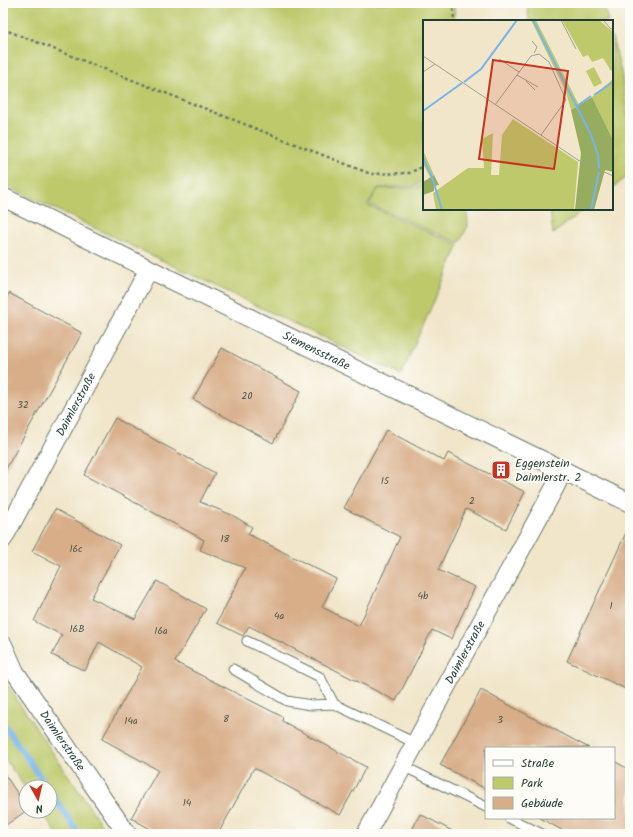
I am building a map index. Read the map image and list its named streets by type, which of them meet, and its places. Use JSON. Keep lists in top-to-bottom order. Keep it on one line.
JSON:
{"streets":{"street":["Siemensstraße","Daimlerstraße"]},"crossings":[["Siemensstraße","Daimlerstraße"]],"places":{"building":["Eggenstein Daimlerstr. 2"]},"house_numbers":["20","32","15","2","18","16c","4b","1","4a","16B","16a","8","3","14a","14"],"legend":["Straße","Park","Gebäude"],"north":"bottom"}
